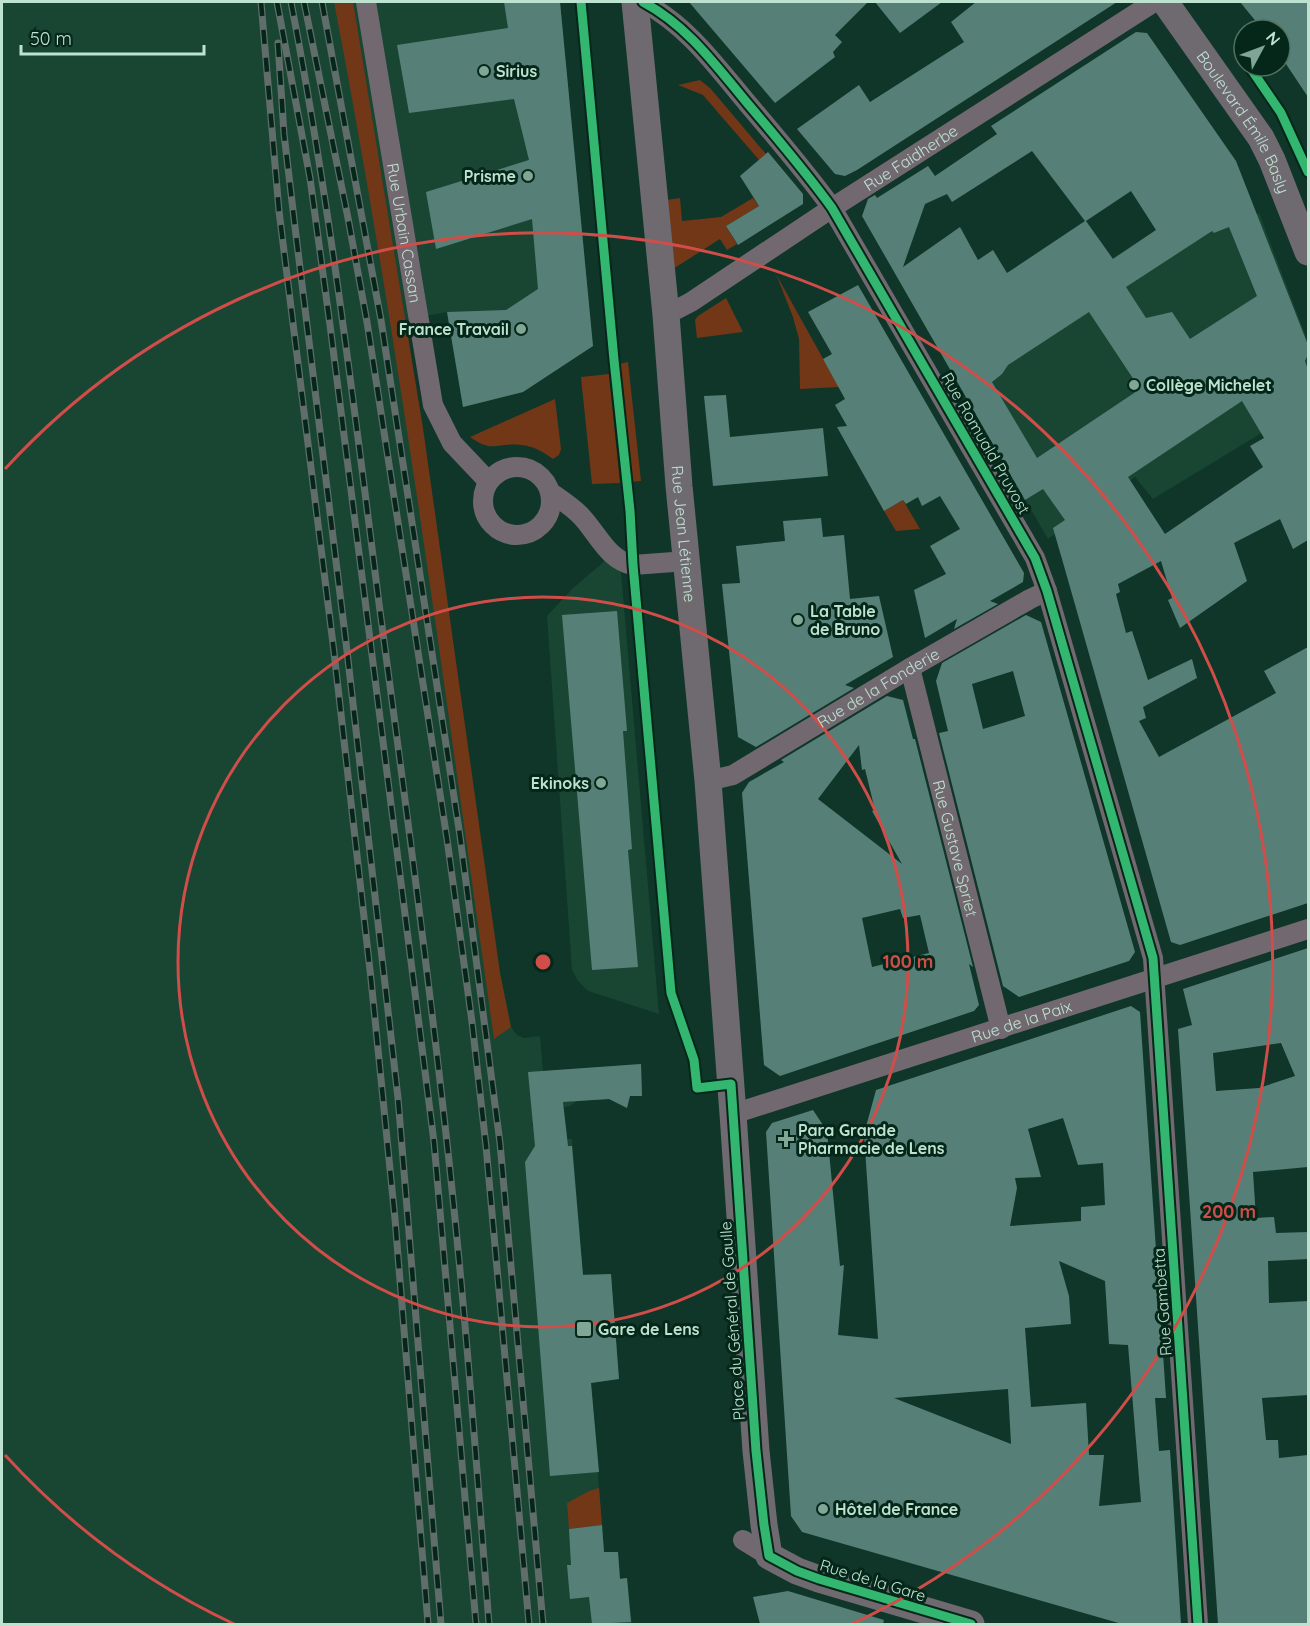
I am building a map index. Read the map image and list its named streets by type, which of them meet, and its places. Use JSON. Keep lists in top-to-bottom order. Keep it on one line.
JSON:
{"streets":{"street":["Boulevard Émile Basly","Rue Faidherbe","Rue Urbain Cassan","Rue Romuald Pruvost","Rue Jean Létienne","Rue de la Fonderie","Rue Gustave Spriet","Rue de la Paix","Rue Gambetta","Place du Général de Gaulle","Rue de la Gare"]},"crossings":[["Rue Faidherbe","Rue Romuald Pruvost"],["Rue Faidherbe","Rue Jean Létienne"],["Rue Romuald Pruvost","Rue de la Fonderie"],["Rue Romuald Pruvost","Rue de la Paix"],["Rue Romuald Pruvost","Rue Gambetta"],["Rue Jean Létienne","Rue de la Fonderie"],["Rue Jean Létienne","Place du Général de Gaulle"],["Rue de la Fonderie","Rue Gustave Spriet"],["Rue Gustave Spriet","Rue de la Paix"],["Rue de la Paix","Rue Gambetta"],["Rue de la Paix","Place du Général de Gaulle"],["Place du Général de Gaulle","Rue de la Gare"]],"places":{"other":["Sirius","Prisme","France Travail","Collège Michelet","La Table de Bruno","Ekinoks","Hôtel de France"],"health":["Para Grande Pharmacie de Lens"],"transit":["Gare de Lens"]},"scale_bar":"50 m","north":"top right","rings":["100 m","200 m"]}
